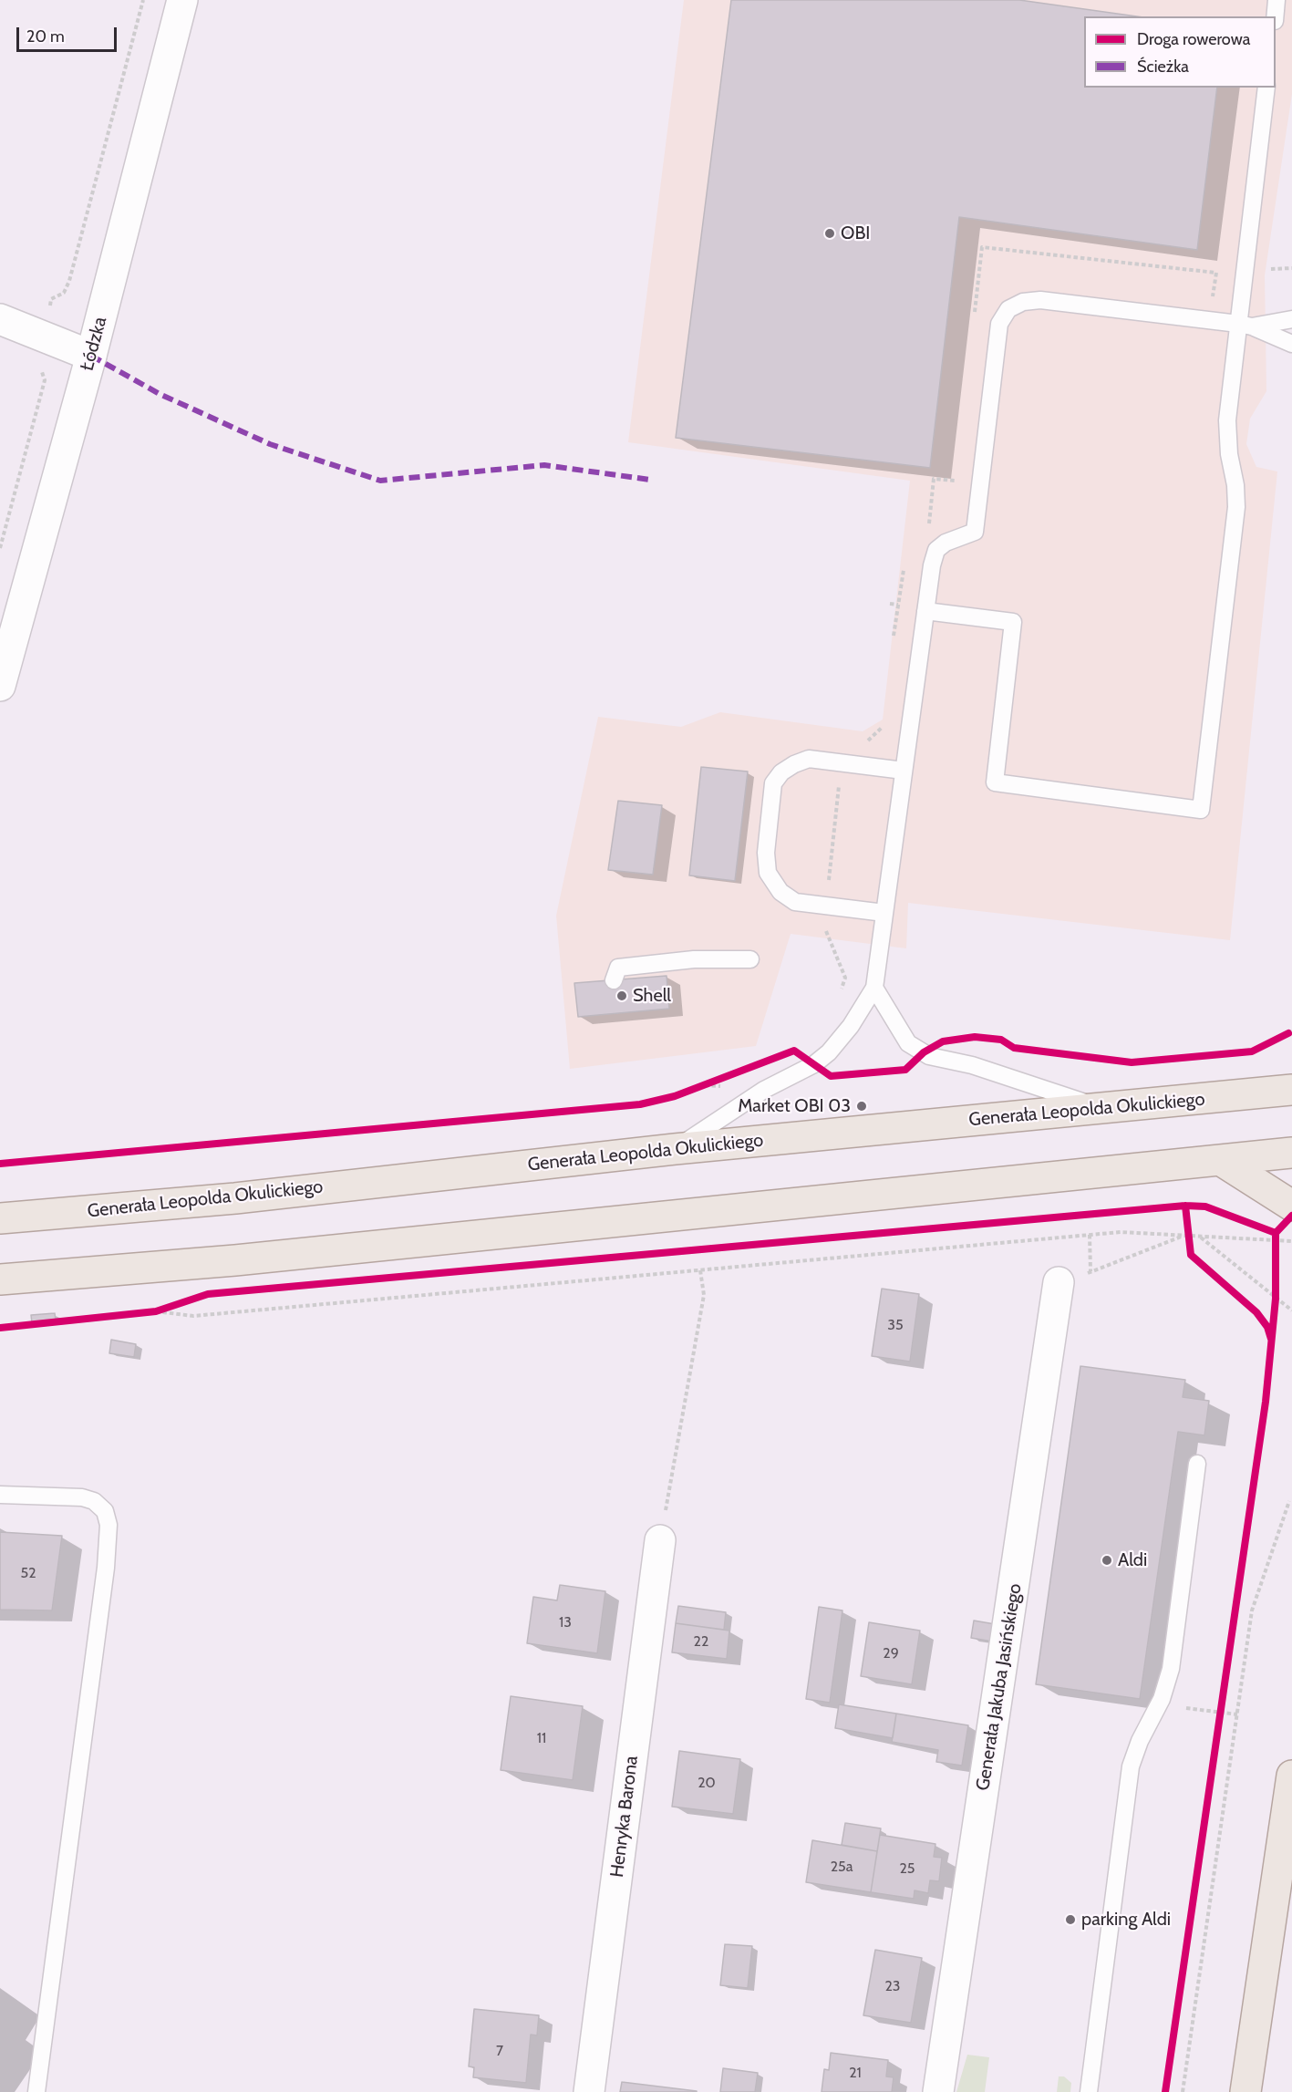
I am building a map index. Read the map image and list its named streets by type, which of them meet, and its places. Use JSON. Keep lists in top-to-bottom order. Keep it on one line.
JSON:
{"streets":{"main road":["Generała Leopolda Okulickiego"],"street":["Łódzka","Generała Jakuba Jasińskiego","Henryka Barona"]},"places":["OBI","Shell","Market OBI 03","Aldi","parking Aldi"],"house_numbers":["35","52","13","22","29","11","20","25a","25","23","7","21"],"legend":["Droga rowerowa","Ścieżka"],"scale_bar":"20 m"}
